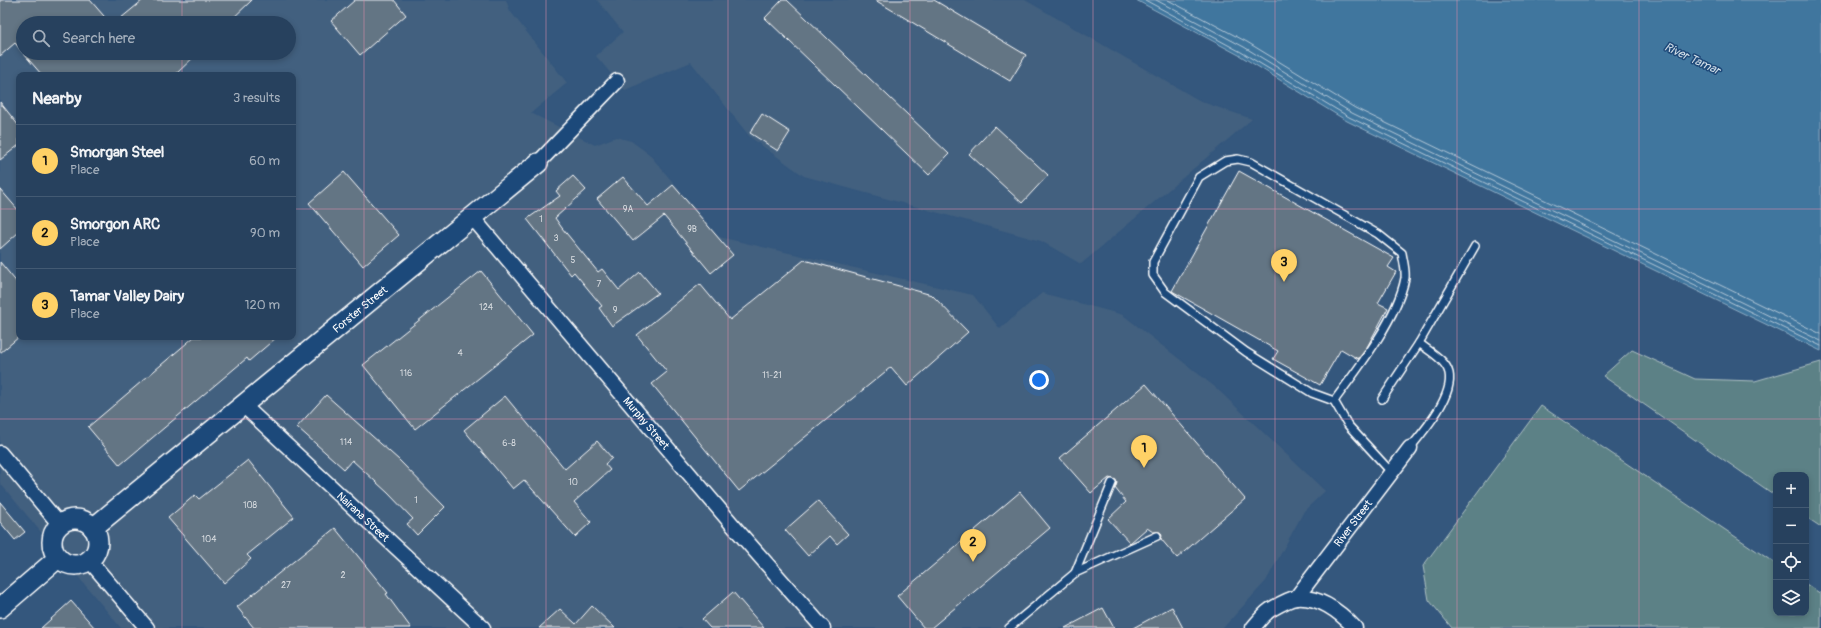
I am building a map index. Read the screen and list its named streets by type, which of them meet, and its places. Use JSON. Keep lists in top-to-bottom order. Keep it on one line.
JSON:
{"streets":{"street":["Forster Street","Murphy Street","Nairana Street","River Street"]},"crossings":[["Forster Street","Murphy Street"],["Forster Street","Nairana Street"]],"water":["River Tamar"],"house_numbers":["9A","1","9B","3","5","7","124","9","4","116","11-21","114","6-8","10","1","108","104","2","27"],"page":{"search":"Search here","heading":["Nearby","3 results"],"list":[{"mark":"1","name":"Smorgan Steel","note":"Place","value":"60 m"},{"mark":"2","name":"Smorgon ARC","note":"Place","value":"90 m"},{"mark":"3","name":"Tamar Valley Dairy","note":"Place","value":"120 m"}],"pins":["3","1","2"],"map_buttons":["+","−"]}}
